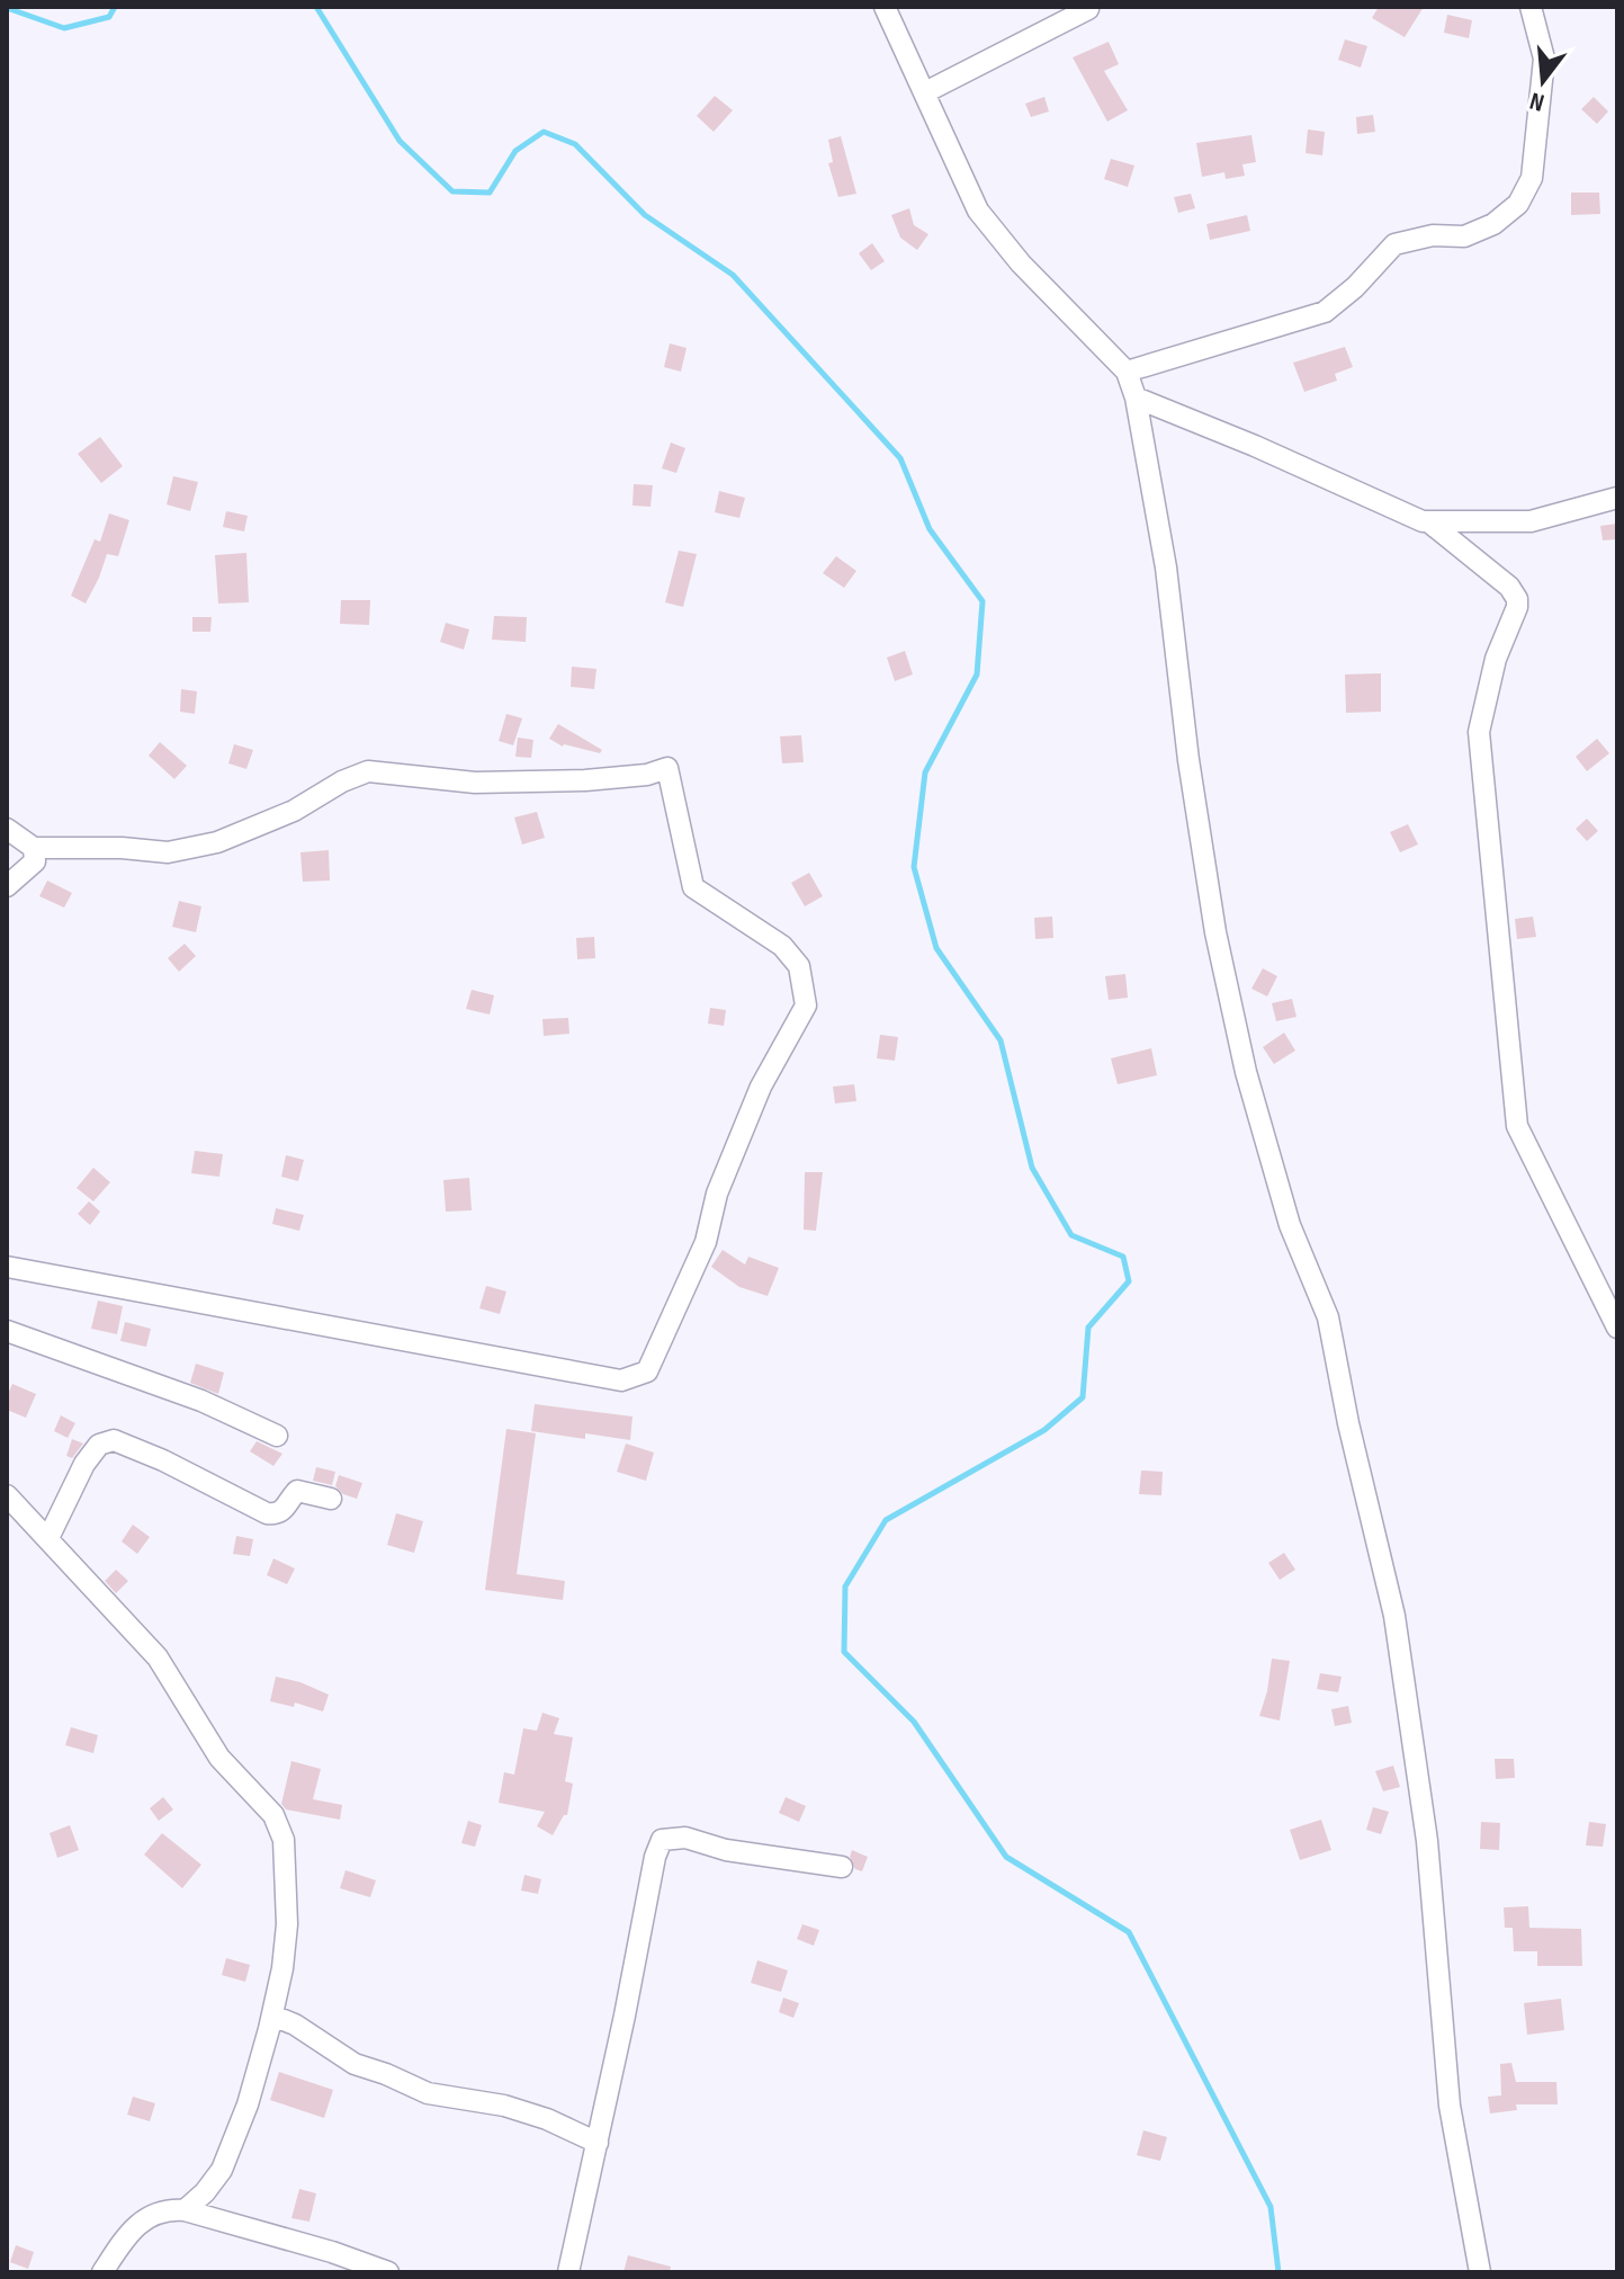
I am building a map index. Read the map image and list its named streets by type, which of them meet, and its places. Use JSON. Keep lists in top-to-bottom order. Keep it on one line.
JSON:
{"north":"bottom"}
